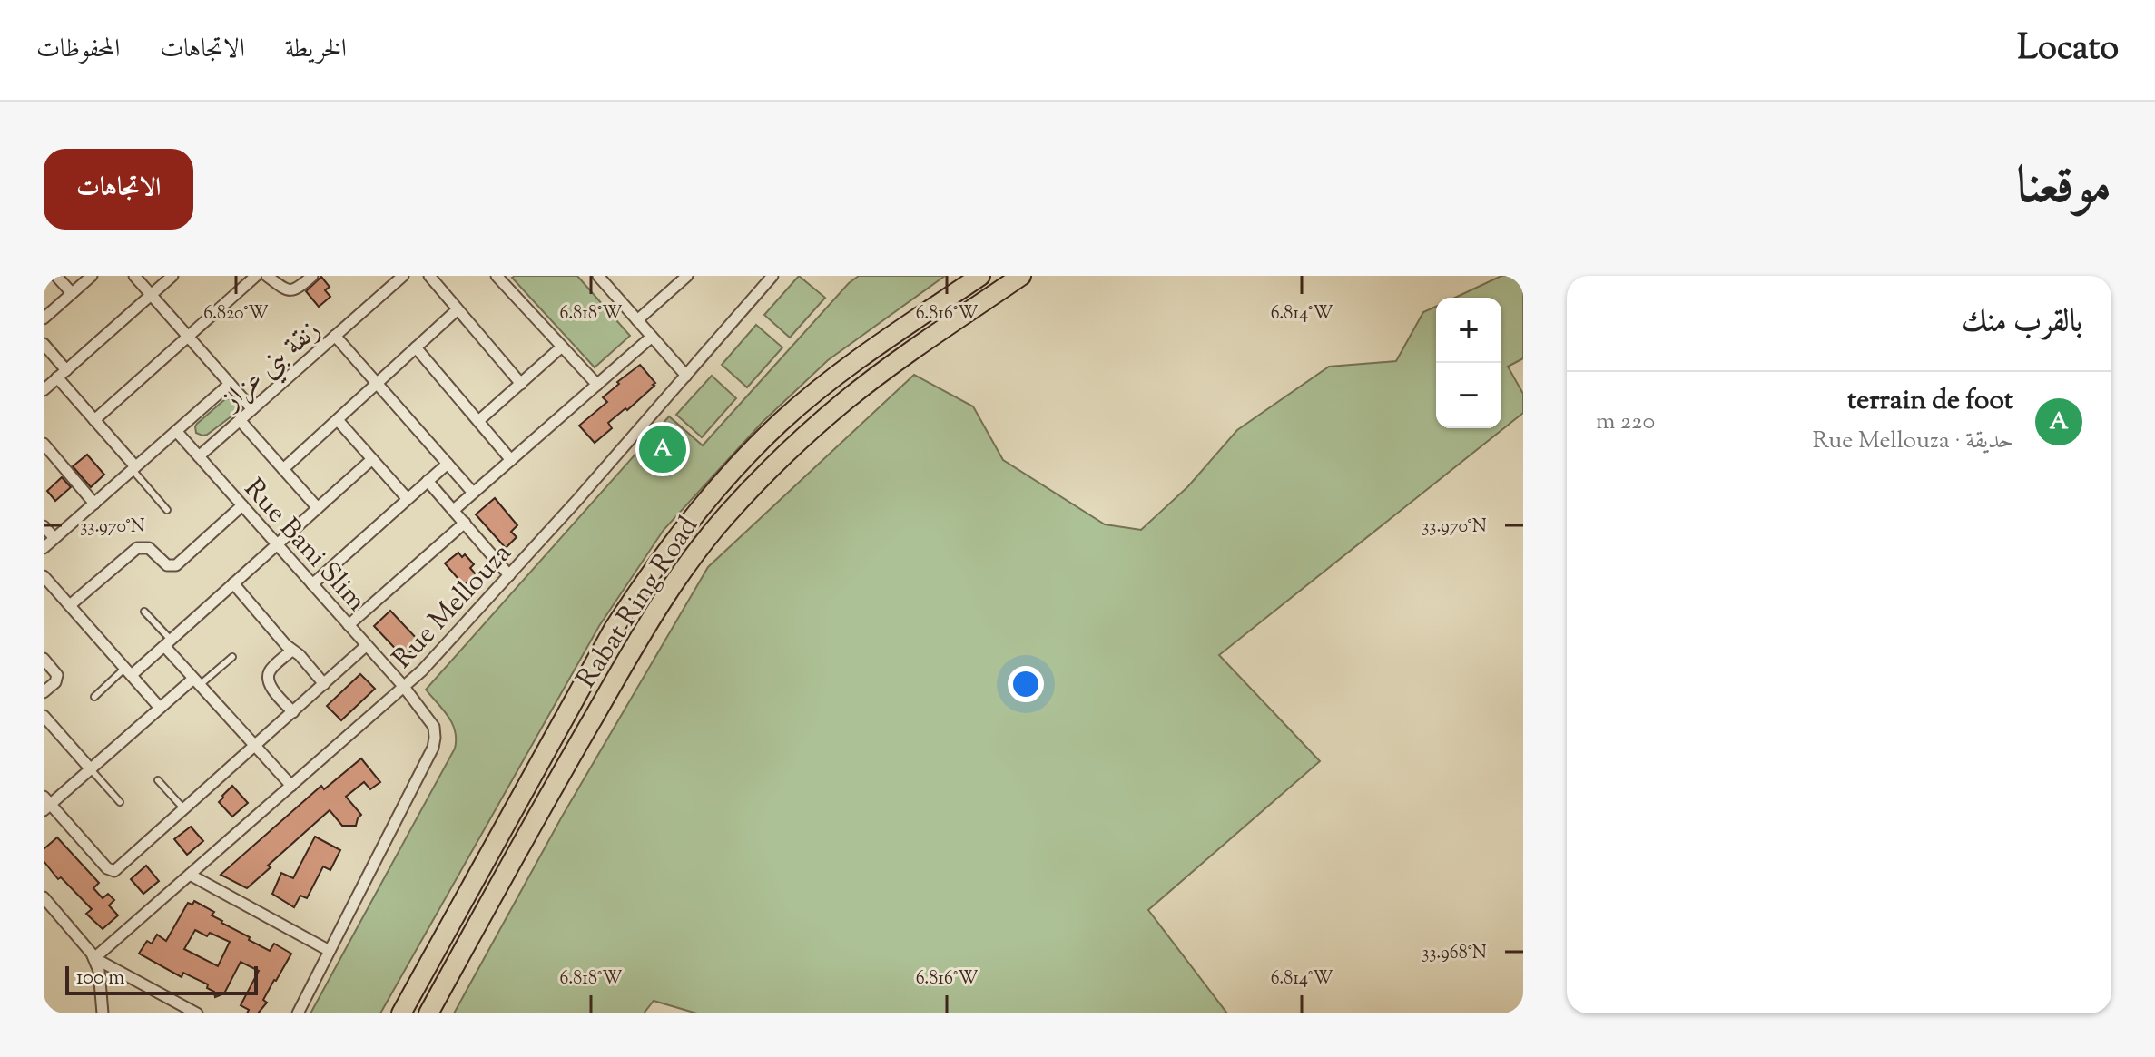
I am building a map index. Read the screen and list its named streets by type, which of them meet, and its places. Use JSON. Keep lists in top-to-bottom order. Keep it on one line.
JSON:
{"streets":{"highway":["Rabat Ring Road"],"street":["زنقة بني عزاز","Rue Bani Slim","Rue Mellouza"]},"crossings":[["زنقة بني عزاز","Rue Bani Slim"],["Rue Bani Slim","Rue Mellouza"]],"scale_bar":"100 m","page":{"header":"Locato","nav":["الخريطة","الاتجاهات","المحفوظات"],"title":"موقعنا","buttons":"الاتجاهات","heading":"بالقرب منك","map_buttons":["+","−"],"list":[{"mark":"A","name":"terrain de foot","note":"حديقة · Rue Mellouza","value":"220 m"}],"pins":"A","scale":"100 m"},"coordinates":["6.820°W","6.818°W","6.816°W","6.814°W","33.970°N","33.968°N"]}
